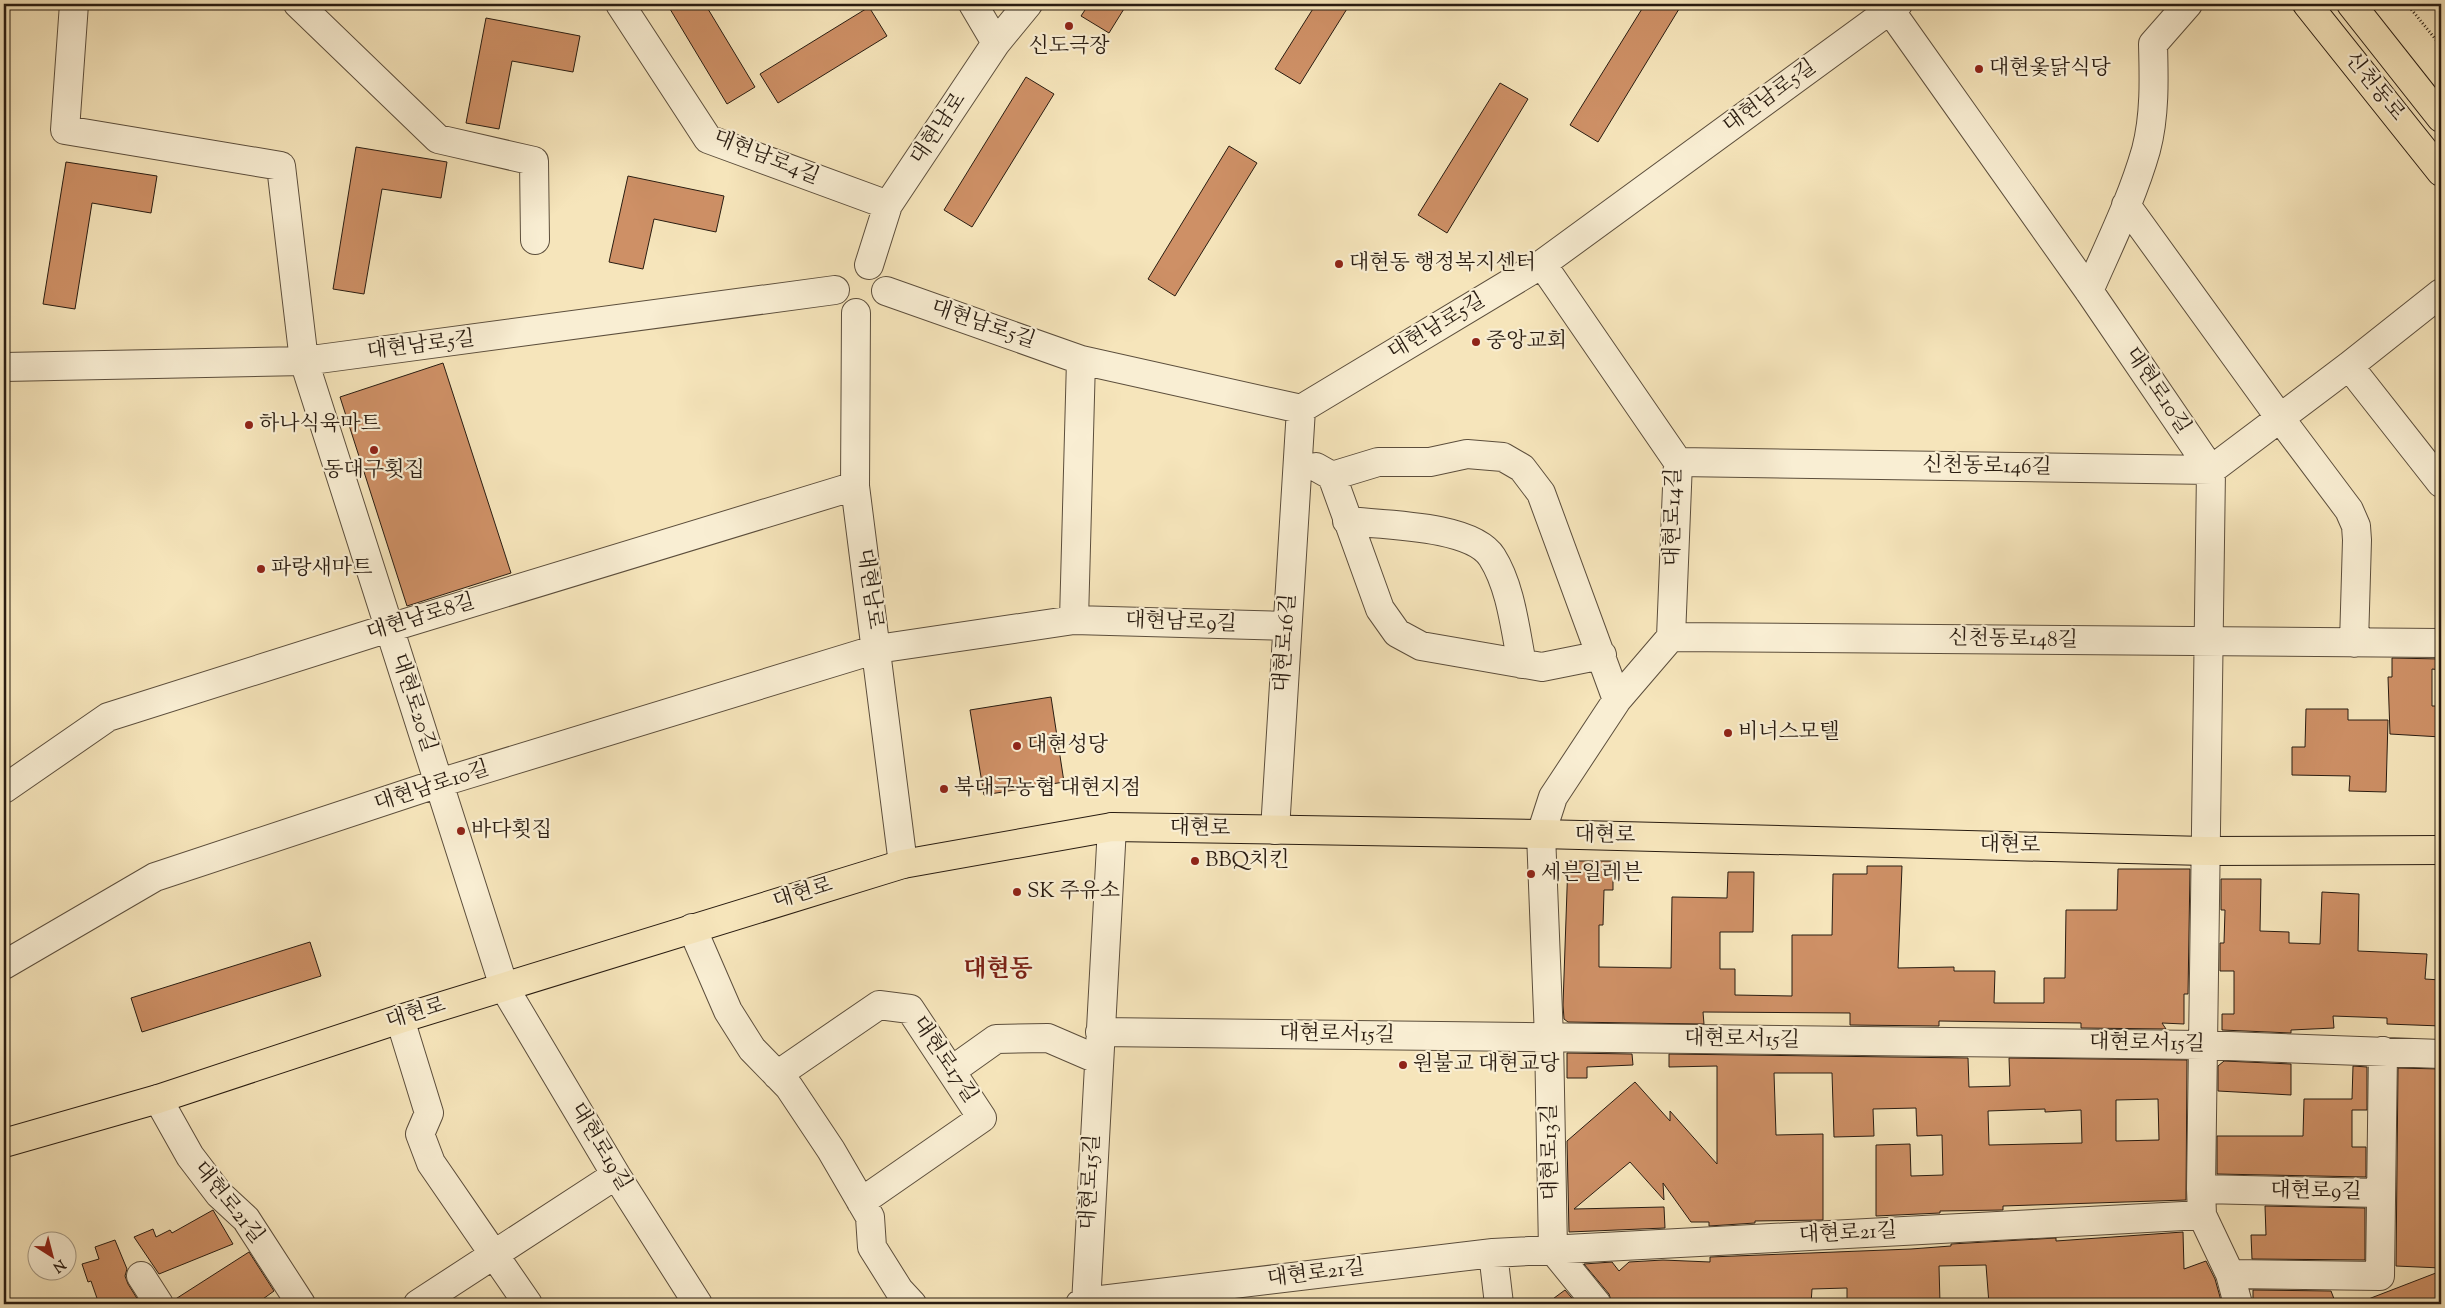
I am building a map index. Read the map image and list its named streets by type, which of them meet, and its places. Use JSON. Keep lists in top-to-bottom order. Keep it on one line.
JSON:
{"streets":{"main road":["신천동로","대현로"],"street":["대현남로5길","대현남로","대현남로4길","대현로10길","신천동로146길","대현로14길","대현남로8길","대현남로9길","신천동로148길","대현로16길","대현로20길","대현남로10길","대현로서15길","대현로17길","대현로19길","대현로13길","대현로15길","대현로9길","대현로21길"]},"crossings":[["대현남로5길","대현남로"],["대현남로5길","대현로10길"],["대현남로5길","대현로14길"],["대현남로5길","대현로16길"],["대현남로5길","대현로20길"],["대현남로","대현남로4길"],["대현남로","대현남로8길"],["대현남로","대현남로9길"],["대현남로","대현남로10길"],["대현남로","대현로"],["대현로10길","신천동로146길"],["신천동로146길","대현로14길"],["대현로14길","신천동로148길"],["대현남로8길","대현로20길"],["대현남로9길","대현로16길"],["대현남로9길","대현남로10길"],["대현로16길","대현로"],["대현로20길","대현남로10길"],["대현로20길","대현로"],["대현로20길","대현로19길"],["대현로","대현로19길"],["대현로","대현로13길"],["대현로","대현로15길"],["대현로","대현로21길"],["대현로서15길","대현로13길"],["대현로서15길","대현로15길"],["대현로13길","대현로21길"],["대현로15길","대현로21길"],["대현로9길","대현로21길"]],"districts":["대현동"],"places":["신도극장","대현옻닭식당","대현동 행정복지센터","중앙교회","하나식육마트","동대구횟집","파랑새마트","비너스모텔","대현성당","북대구농협 대현지점","바다횟집","BBQ치킨","세븐일레븐","SK 주유소","원불교 대현교당"],"north":"bottom right"}
